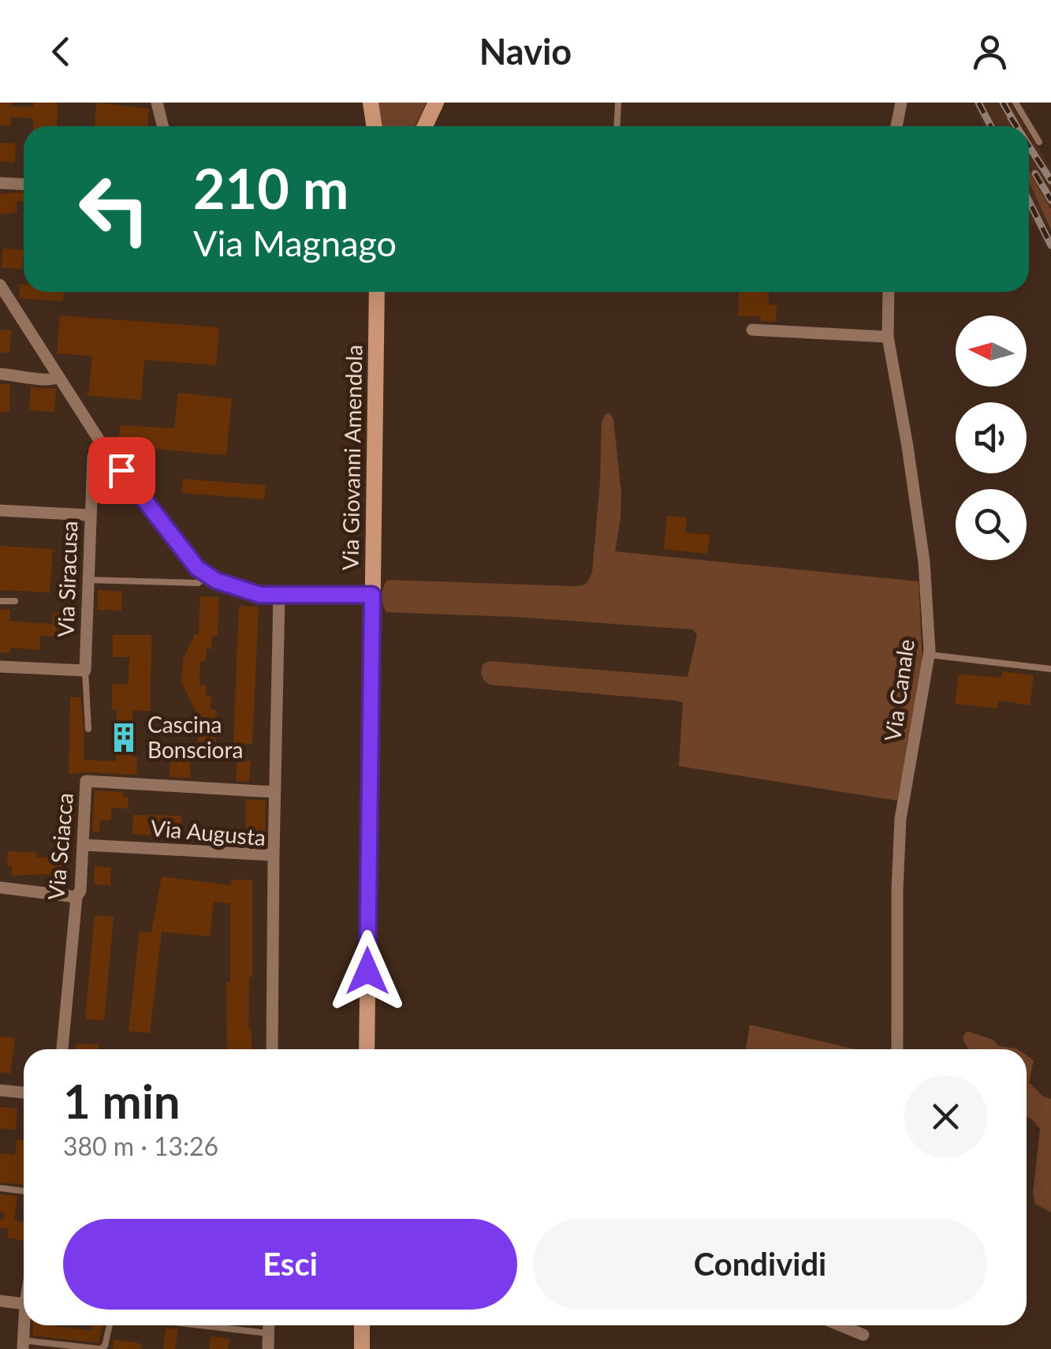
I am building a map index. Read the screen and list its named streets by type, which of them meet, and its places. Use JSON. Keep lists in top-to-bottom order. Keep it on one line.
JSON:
{"streets":{"main road":["Via Giovanni Amendola"],"street":["Via Siracusa","Via Canale","Via Augusta","Via Sciacca"]},"crossings":[["Via Augusta","Via Sciacca"]],"places":{"building":["Cascina Bonsciora"]},"north":"left","page":{"header":"Navio","turn":["210 m","Via Magnago"],"heading":["1 min","380 m · 13:26"],"buttons":["Esci","Condividi"]}}
